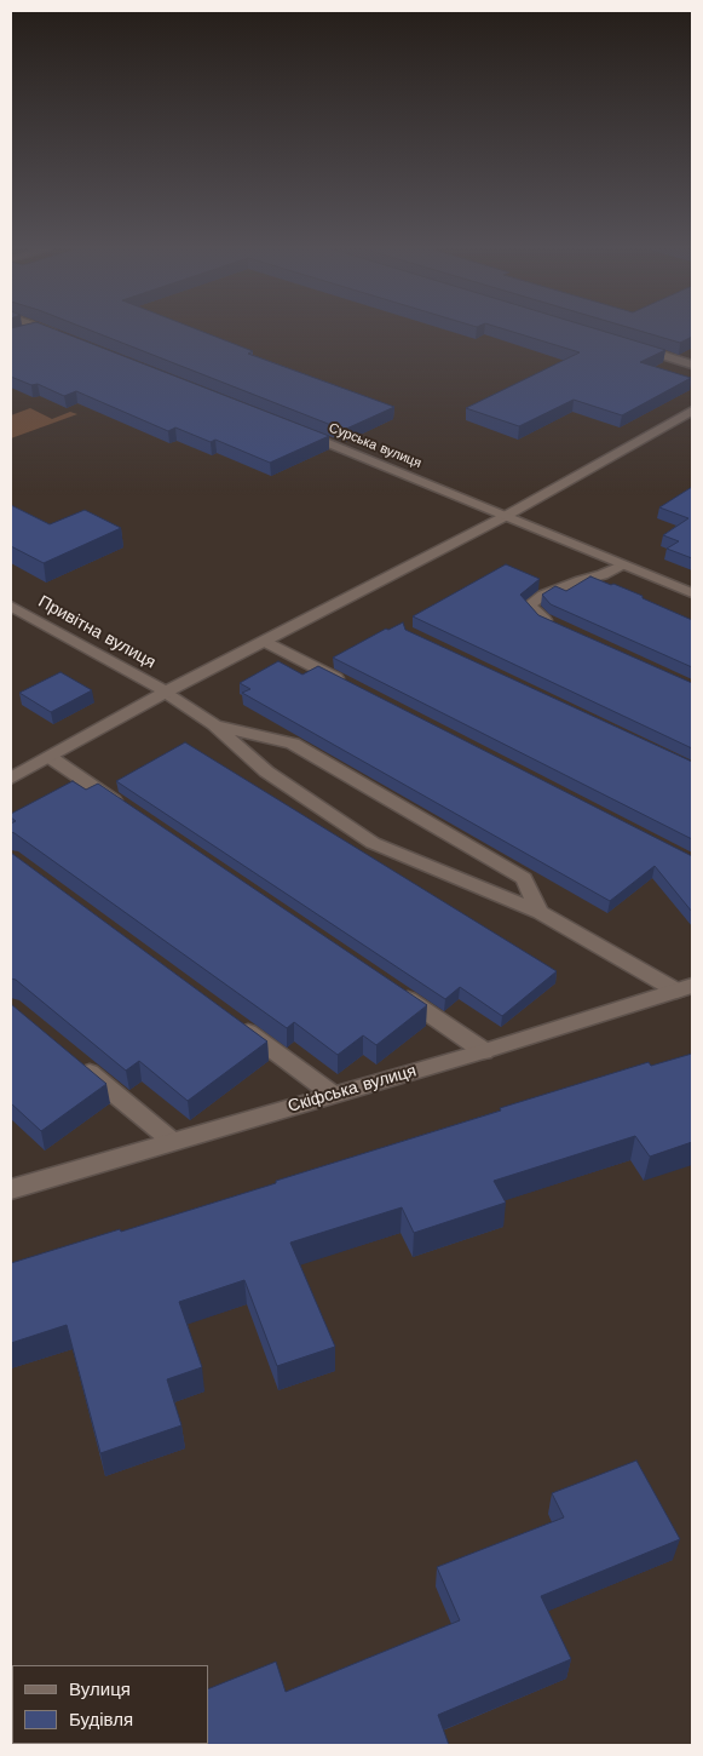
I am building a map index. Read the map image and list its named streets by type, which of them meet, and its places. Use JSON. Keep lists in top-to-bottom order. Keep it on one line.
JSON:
{"streets":{"street":["Сурська вулиця","Привітна вулиця","Скіфська вулиця"]},"legend":["Вулиця","Будівля"]}
